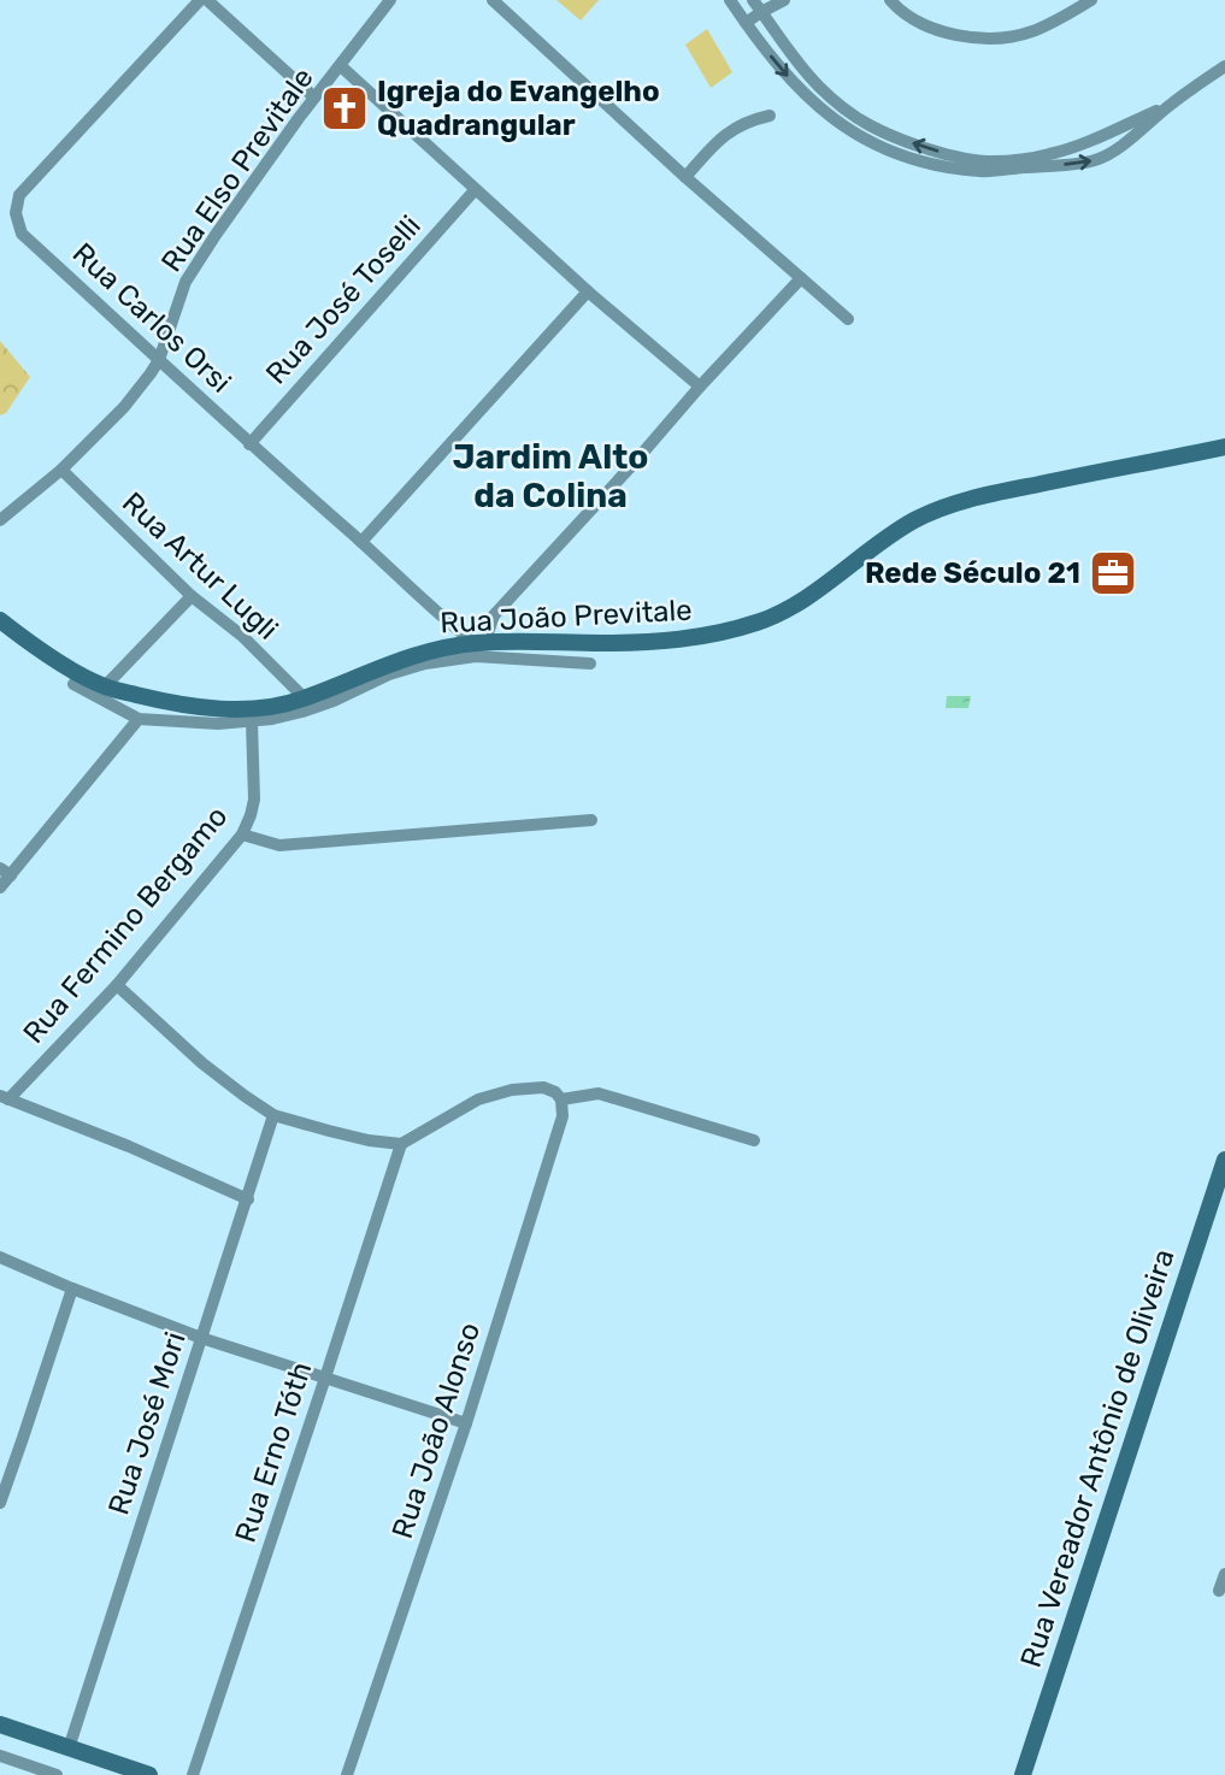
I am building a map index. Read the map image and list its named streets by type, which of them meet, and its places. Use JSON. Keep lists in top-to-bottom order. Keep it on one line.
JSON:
{"streets":{"main road":["Rua João Previtale","Rua Vereador Antônio de Oliveira"],"street":["Rua Elso Previtale","Rua José Toselli","Rua Carlos Orsi","Rua Artur Lugli","Rua Fermino Bergamo","Rua José Mori","Rua João Alonso","Rua Erno Tóth"]},"crossings":[["Rua Elso Previtale","Rua Carlos Orsi"],["Rua Elso Previtale","Rua Artur Lugli"],["Rua José Toselli","Rua Carlos Orsi"],["Rua Carlos Orsi","Rua João Previtale"],["Rua Artur Lugli","Rua João Previtale"],["Rua João Previtale","Rua Fermino Bergamo"]],"districts":["Jardim Alto da Colina"],"places":{"church":["Igreja do Evangelho Quadrangular"],"office":["Rede Século 21"]}}
